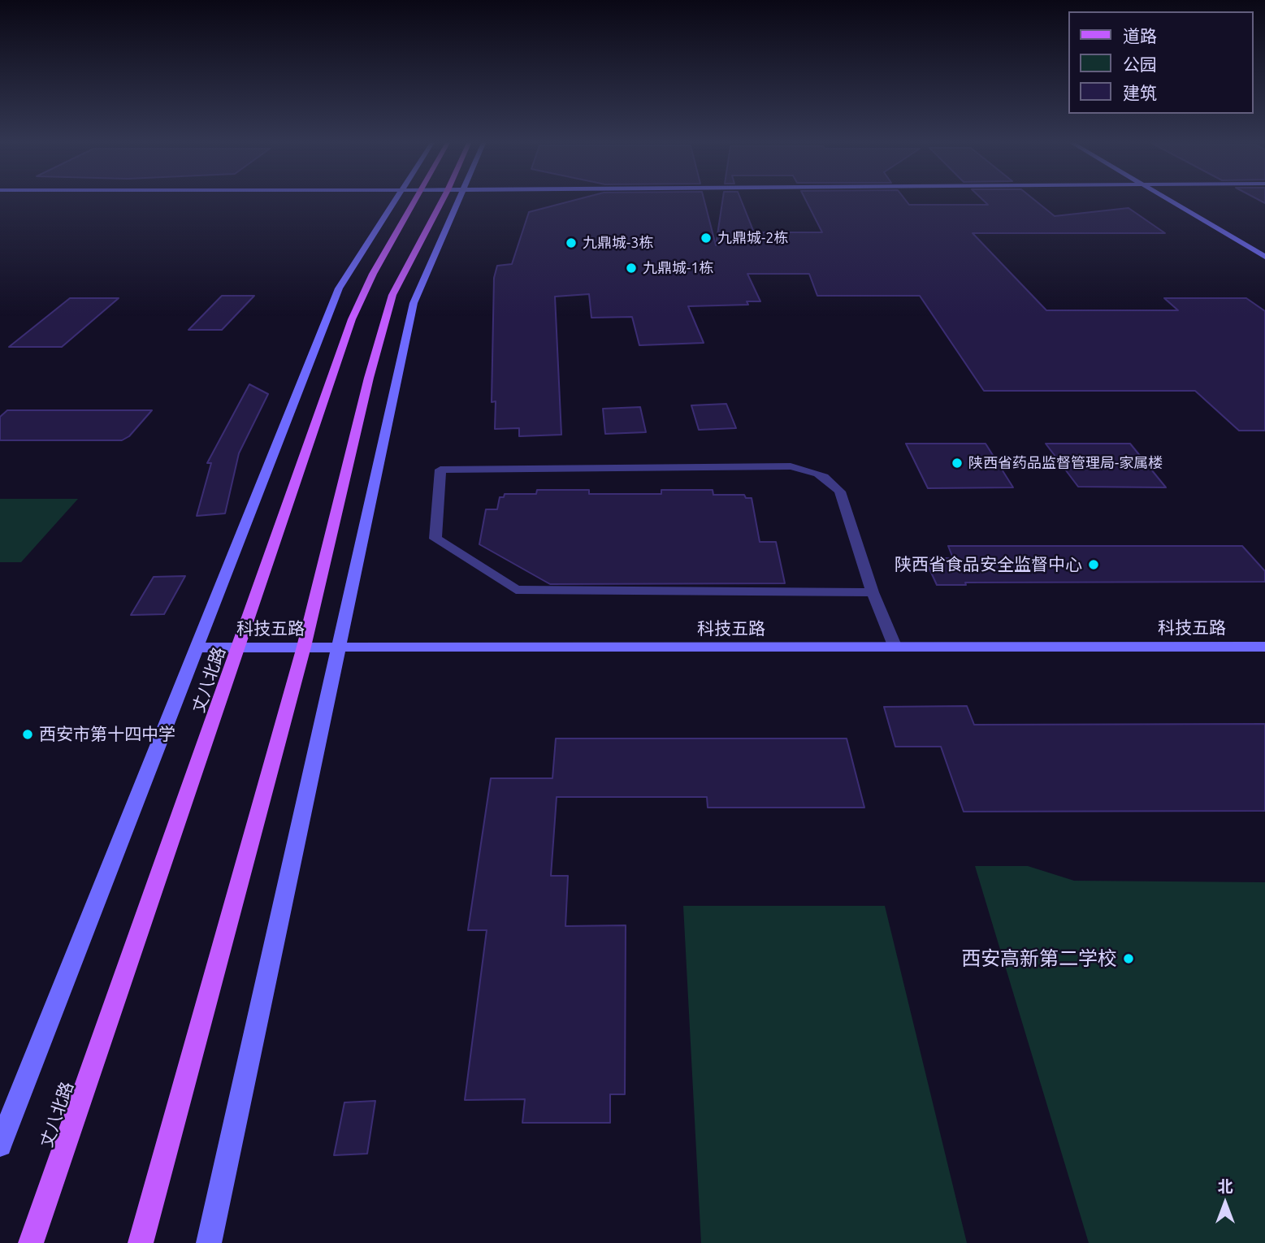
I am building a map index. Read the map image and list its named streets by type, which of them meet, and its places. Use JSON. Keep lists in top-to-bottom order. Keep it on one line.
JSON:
{"streets":{"main road":["丈八北路"],"street":["科技五路"]},"crossings":[["科技五路","丈八北路"]],"places":["九鼎城-2栋","九鼎城-3栋","九鼎城-1栋","陕西省药品监督管理局-家属楼","陕西省食品安全监督中心","西安市第十四中学","西安高新第二学校"],"legend":["道路","公园","建筑"],"north":"top"}
